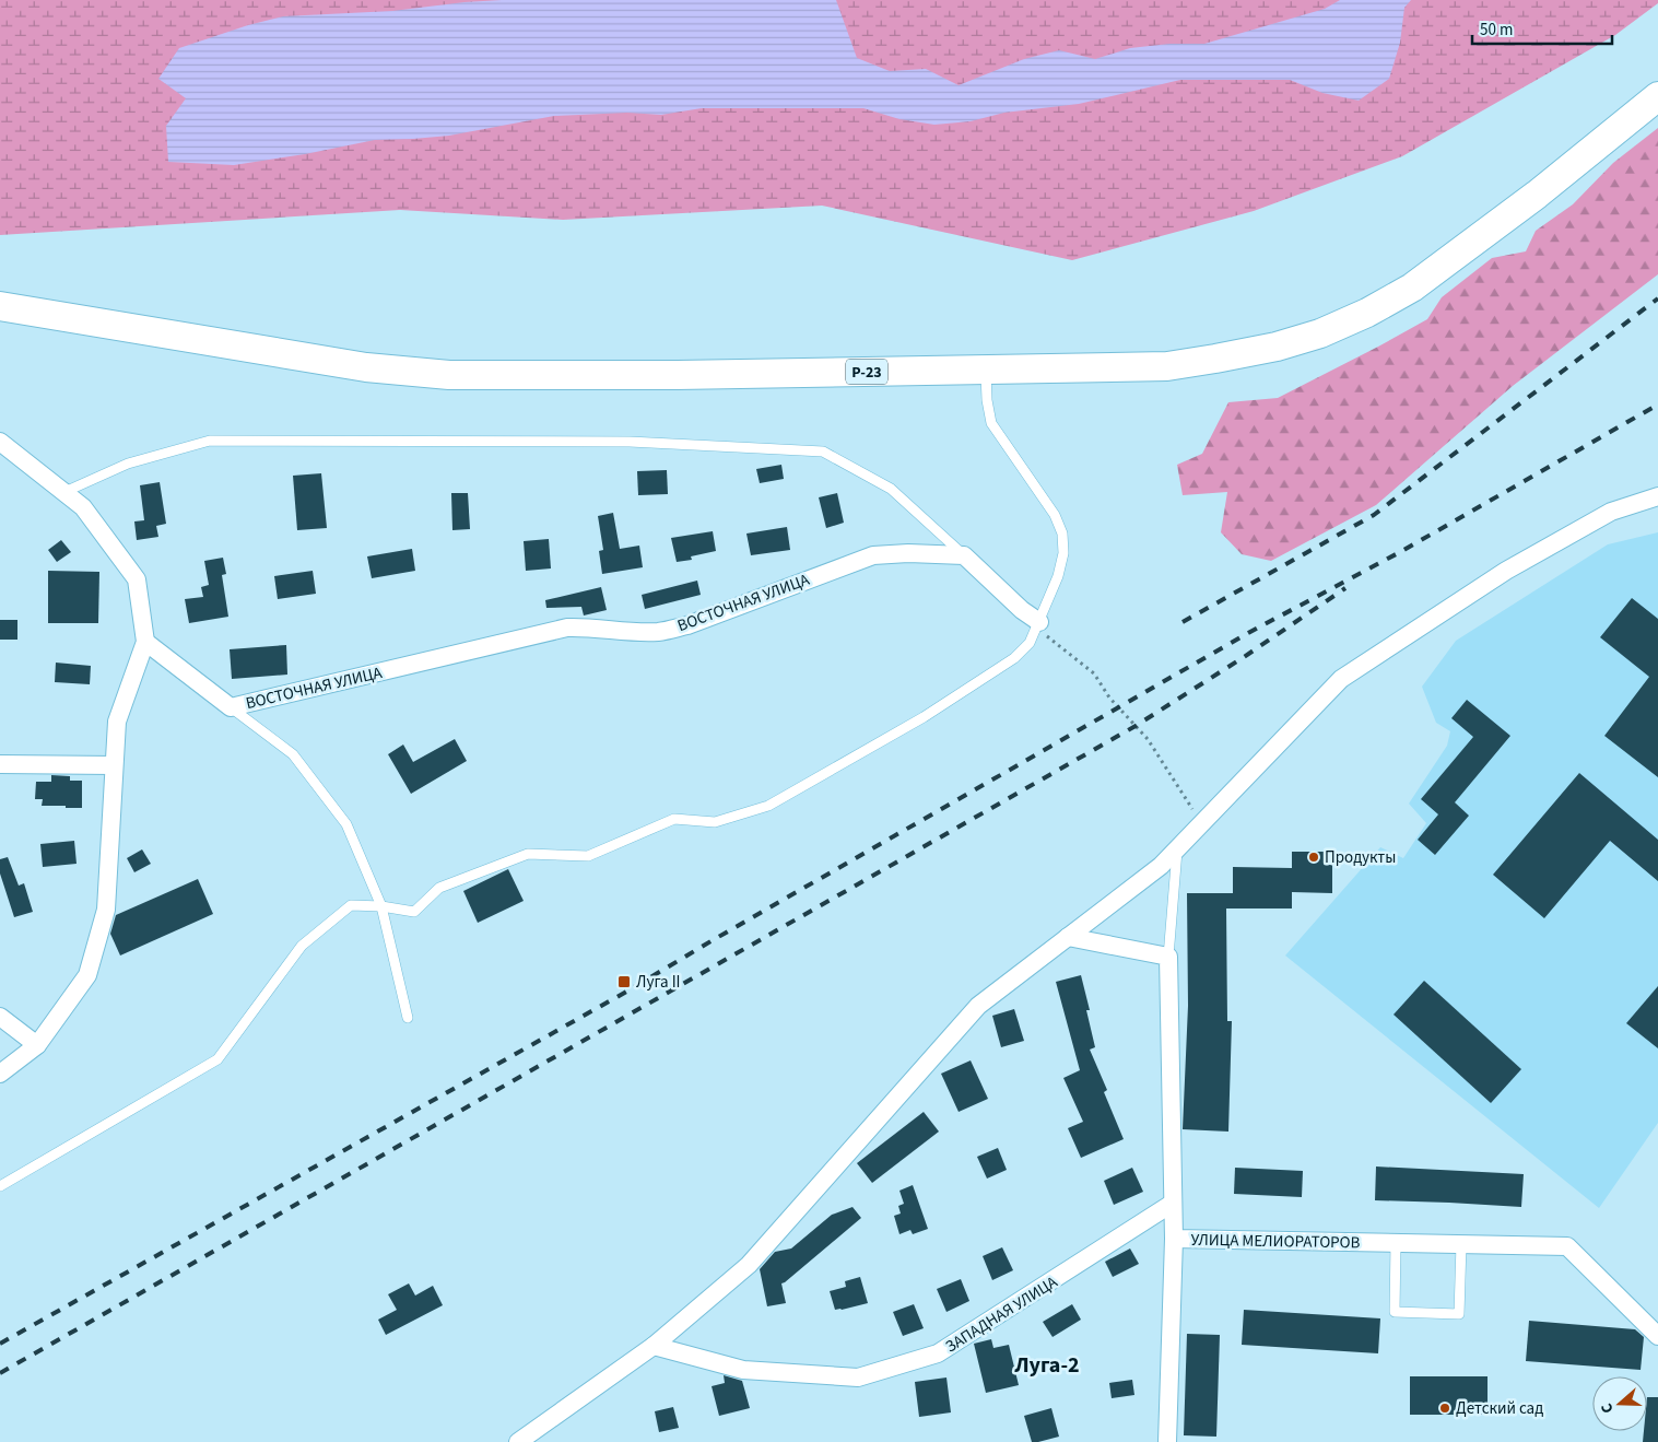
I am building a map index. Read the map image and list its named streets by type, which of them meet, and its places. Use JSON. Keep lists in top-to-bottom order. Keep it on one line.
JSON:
{"streets":{"main road":["Р-23"],"street":["ВОСТОЧНАЯ УЛИЦА","УЛИЦА МЕЛИОРАТОРОВ","ЗАПАДНАЯ УЛИЦА"]},"crossings":[["УЛИЦА МЕЛИОРАТОРОВ","ЗАПАДНАЯ УЛИЦА"]],"districts":["Луга-2"],"places":{"other":["Продукты","Детский сад"],"transit":["Луга II"]},"scale_bar":"50 m","north":"left"}
